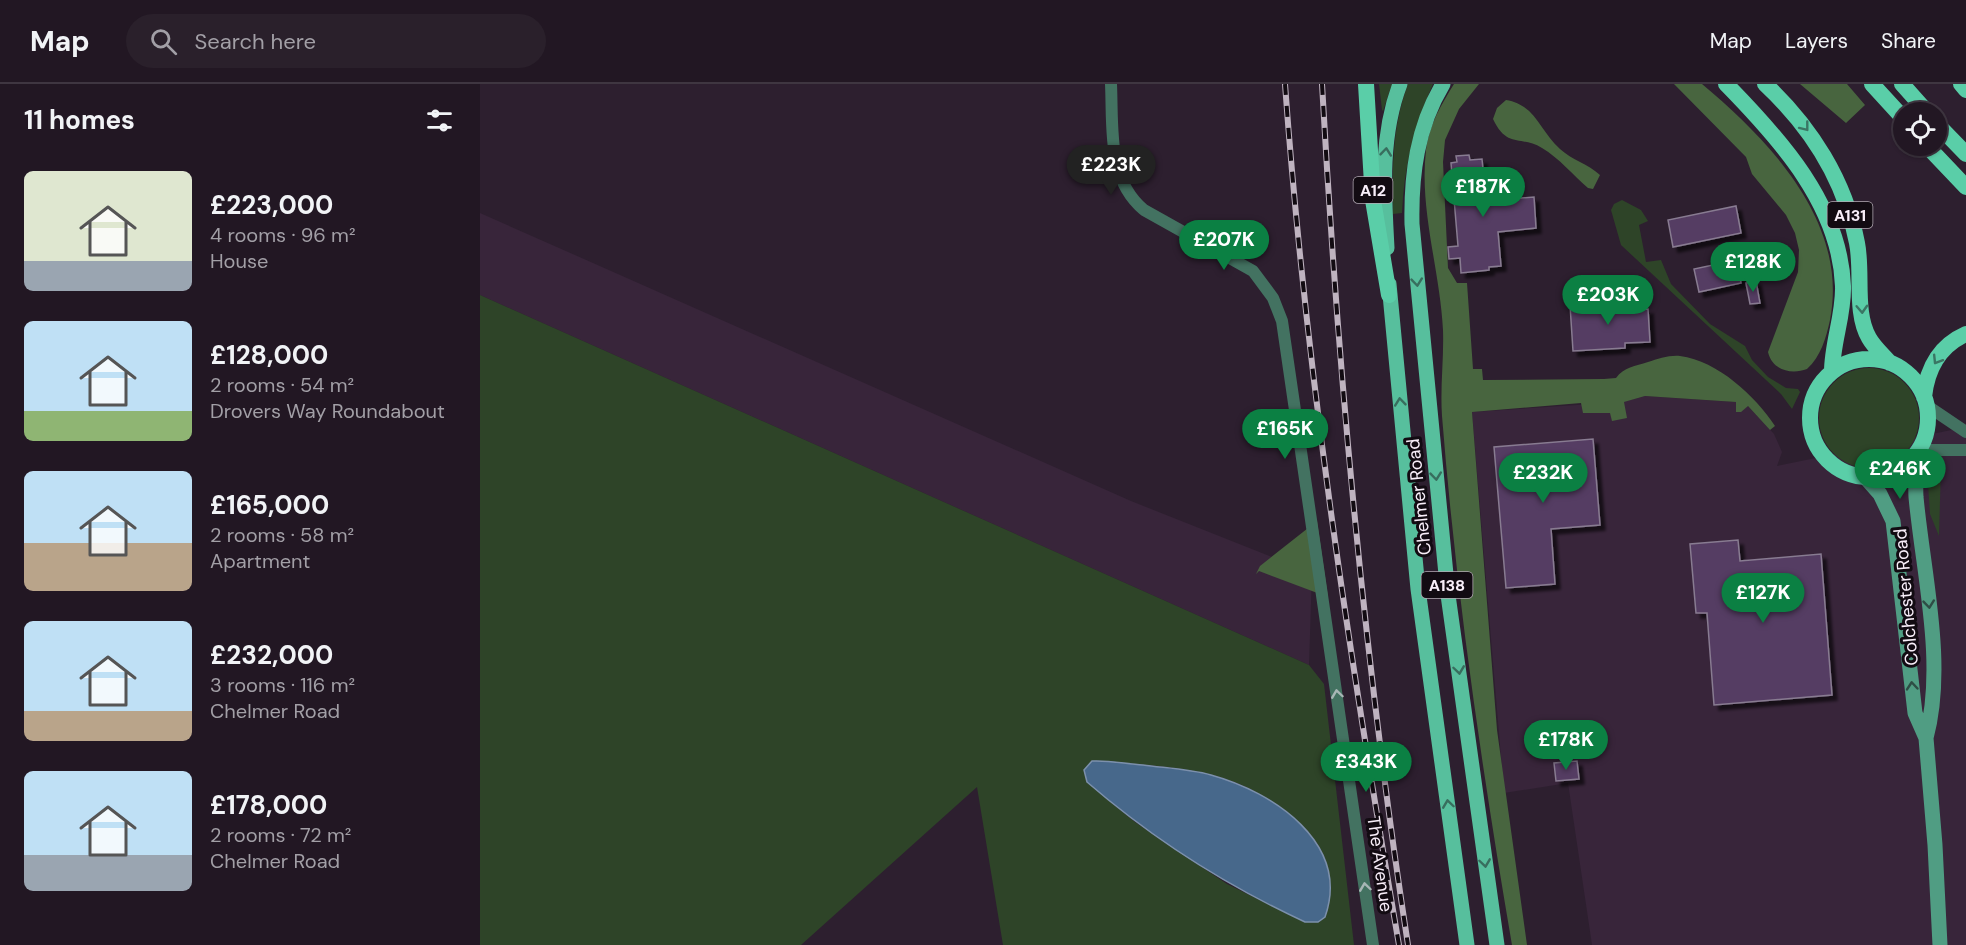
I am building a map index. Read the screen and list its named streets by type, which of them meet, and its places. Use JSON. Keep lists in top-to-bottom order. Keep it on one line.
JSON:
{"streets":{"highway":["A12","A131"],"main road":["Chelmer Road","A138","Colchester Road"],"street":["The Avenue"]},"crossings":[["A12","Chelmer Road"],["A131","Colchester Road"]],"one_way":["The Avenue"],"page":{"header":"Map","search":"Search here","nav":["Map","Layers","Share"],"heading":"11 homes","price":["£223K","£187K","£207K","£128K","£203K","£165K","£246K","£232K","£127K","£178K","£343K"],"list":[{"name":"£223,000","note":"4 rooms · 96 m² · House"},{"name":"£128,000","note":"2 rooms · 54 m² · Drovers Way Roundabout"},{"name":"£165,000","note":"2 rooms · 58 m² · Apartment"},{"name":"£232,000","note":"3 rooms · 116 m² · Chelmer Road"},{"name":"£178,000","note":"2 rooms · 72 m² · Chelmer Road"}]}}
